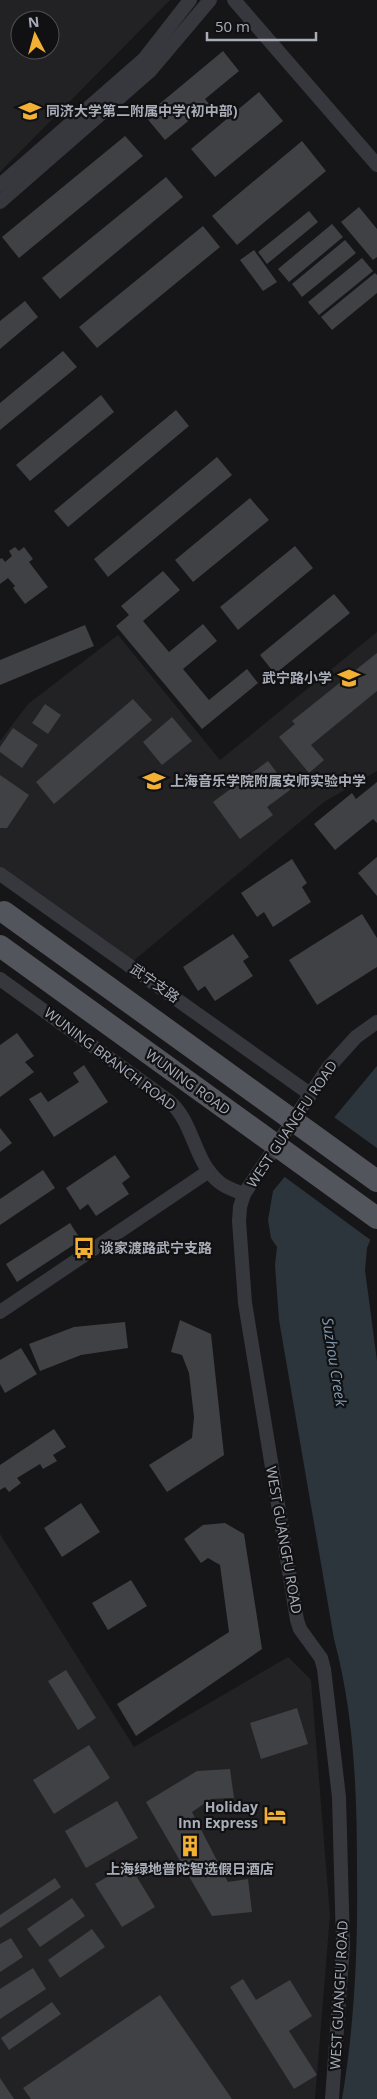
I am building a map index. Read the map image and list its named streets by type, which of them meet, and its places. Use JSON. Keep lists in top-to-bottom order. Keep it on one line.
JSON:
{"streets":{"main road":["WUNING ROAD"],"street":["武宁支路","WUNING BRANCH ROAD","WEST GUANGFU ROAD"]},"crossings":[["武宁支路","WEST GUANGFU ROAD"],["WUNING BRANCH ROAD","WEST GUANGFU ROAD"]],"water":["Suzhou Creek"],"places":{"school or university":["同济大学第二附属中学(初中部)","武宁路小学","上海音乐学院附属安师实验中学"],"bus stop":["谈家渡路武宁支路"],"hotel":["Holiday Inn Express"],"building":["上海绿地普陀智选假日酒店"]},"scale_bar":"50 m","north":"top"}
